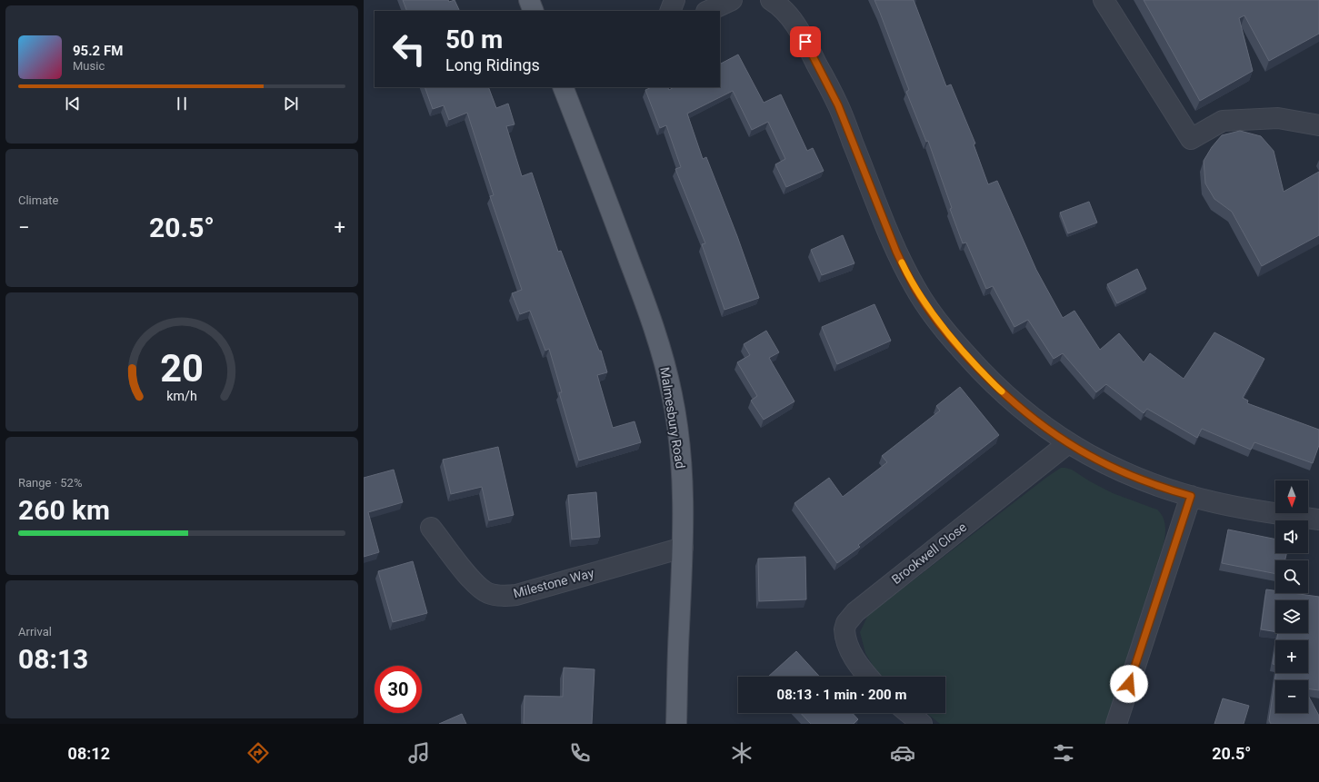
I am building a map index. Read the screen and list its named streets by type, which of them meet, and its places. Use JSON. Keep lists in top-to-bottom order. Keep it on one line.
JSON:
{"streets":{"main road":["Malmesbury Road"],"street":["Brookwell Close","Milestone Way"]},"crossings":[["Malmesbury Road","Milestone Way"]],"north":"bottom","page":{"turn":["50 m","Long Ridings"],"song":["95.2 FM","Music"],"tile":["Climate",["Range · 52%","260 km"],["Arrival","08:13"]],"heat":["−","20.5°","+"],"map_buttons":["+","−"],"limit":"30","trip":"08:13 · 1 min · 200 m","tabs":["08:12","20.5°"],"gauge":["20","km/h"]}}
